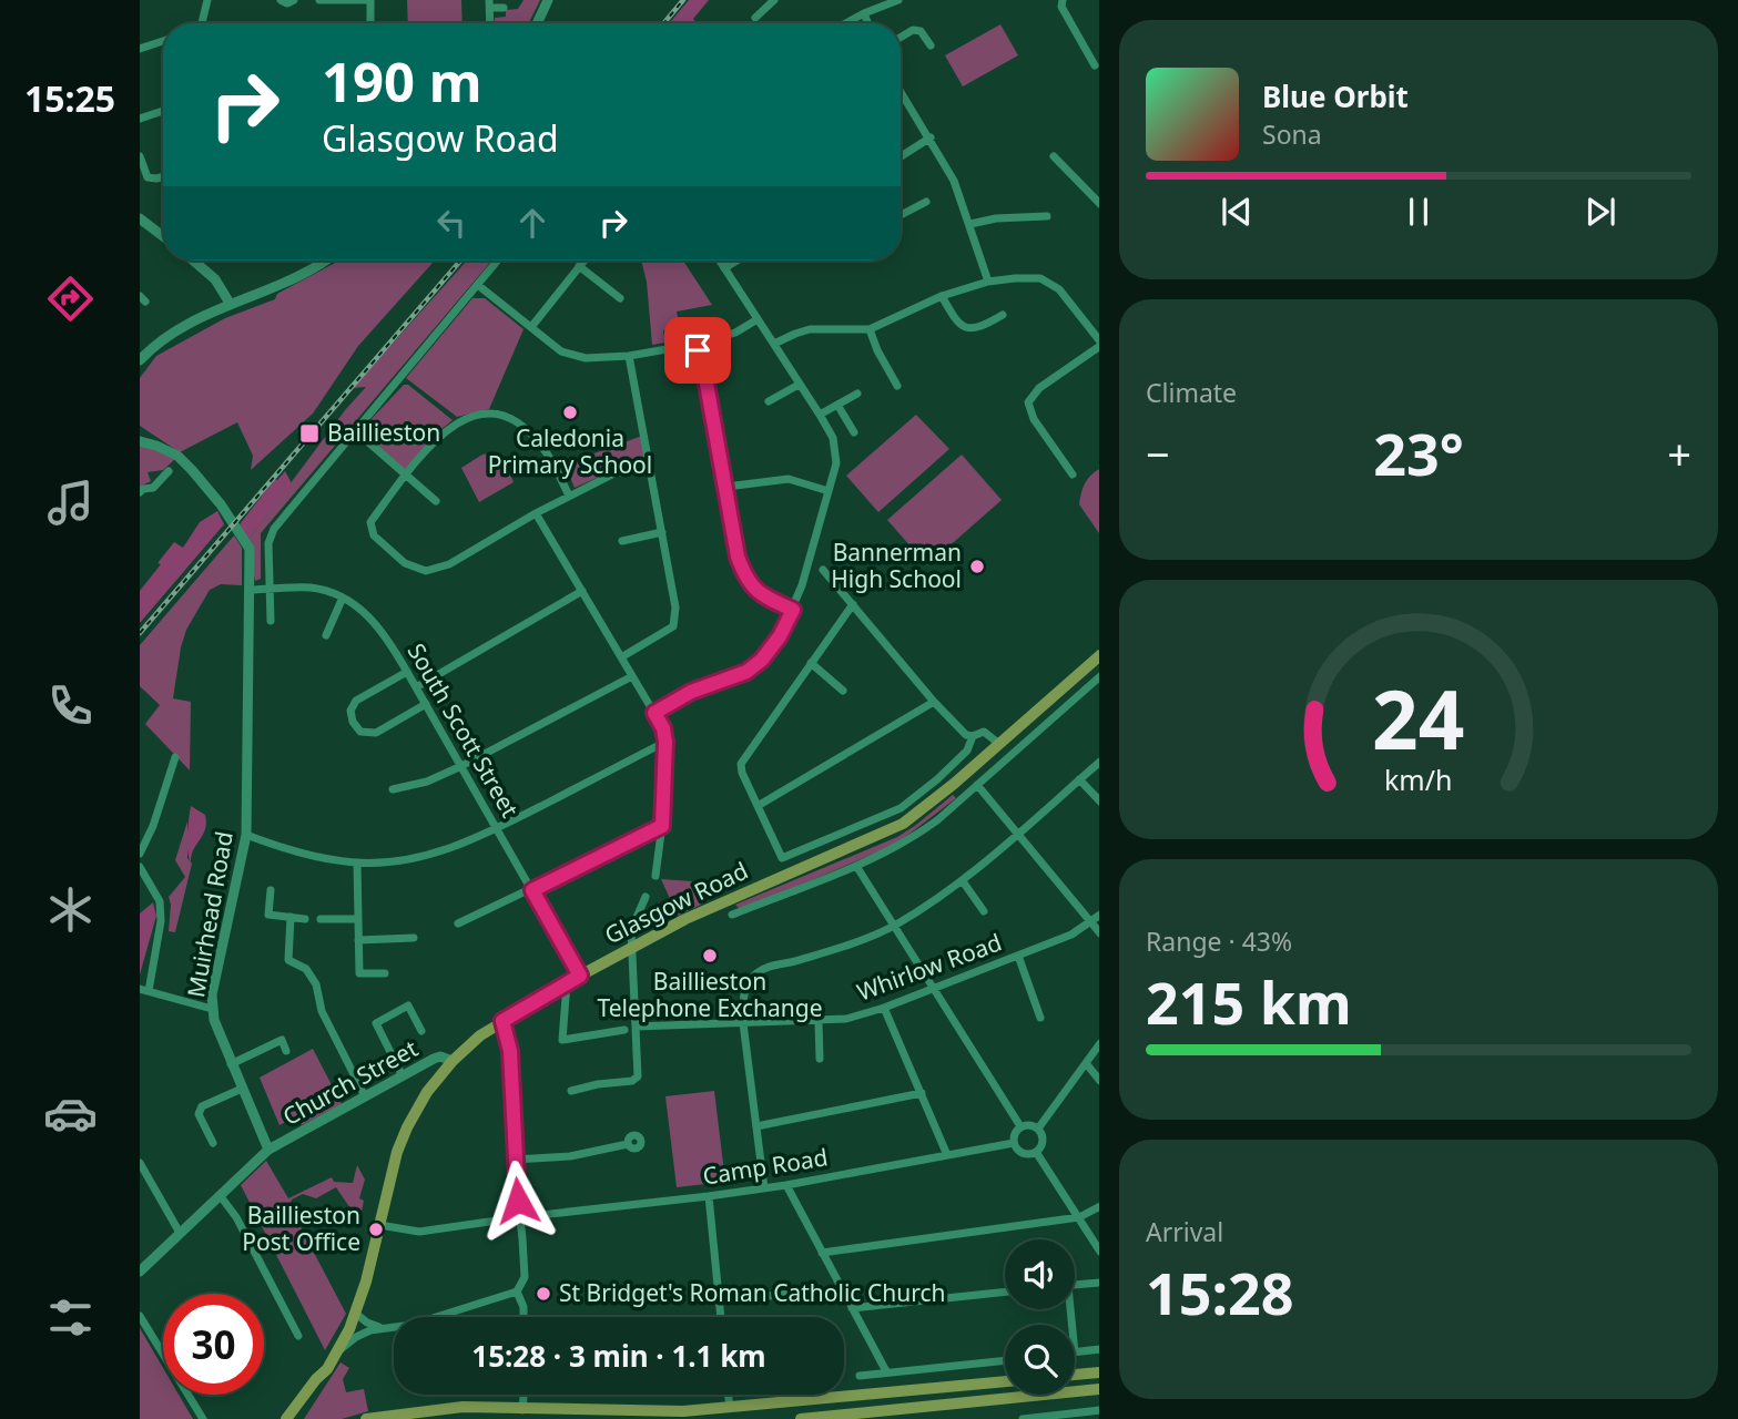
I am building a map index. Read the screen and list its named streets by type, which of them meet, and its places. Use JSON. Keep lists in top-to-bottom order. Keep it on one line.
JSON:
{"streets":{"main road":["Glasgow Road"],"street":["South Scott Street","Muirhead Road","Whirlow Road","Church Street","Camp Road"]},"crossings":[["South Scott Street","Glasgow Road"],["South Scott Street","Muirhead Road"],["Glasgow Road","Church Street"],["Glasgow Road","Camp Road"],["Muirhead Road","Church Street"]],"places":{"other":["Caledonia Primary School","Bannerman High School","Baillieston Telephone Exchange","Baillieston Post Office","St Bridget's Roman Catholic Church"],"transit":["Baillieston"]},"page":{"tabs":"15:25","turn":["190 m","Glasgow Road"],"song":["Blue Orbit","Sona"],"tile":["Climate",["Range · 43%","215 km"],["Arrival","15:28"]],"heat":["−","23°","+"],"limit":"30","trip":"15:28 · 3 min · 1.1 km","gauge":["24","km/h"]}}
